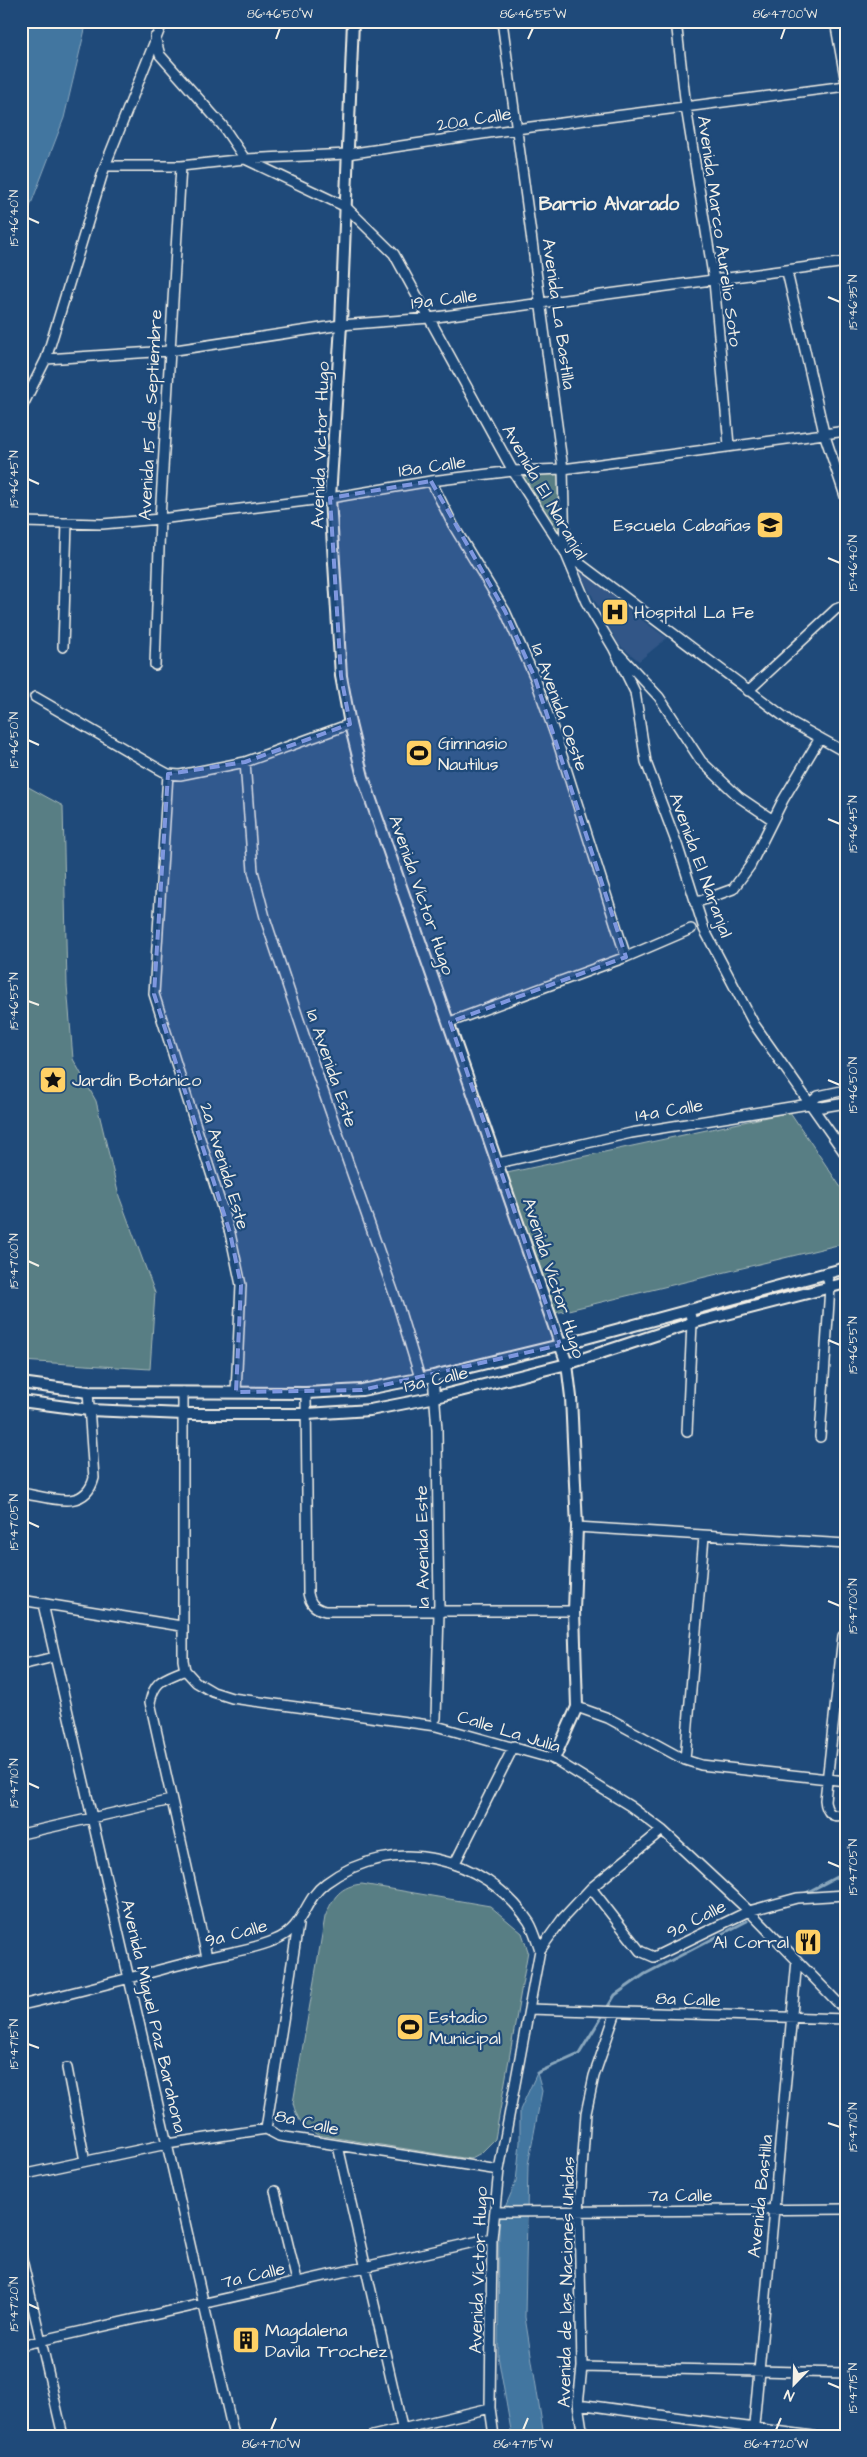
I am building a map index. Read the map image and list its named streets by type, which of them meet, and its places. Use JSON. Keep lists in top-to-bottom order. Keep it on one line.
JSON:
{"streets":{"street":["20a Calle","Avenida Marco Aurelio Soto","19a Calle","Avenida La Bastilla","Avenida 15 de Septiembre","Avenida Víctor Hugo","18a Calle","Avenida El Naranjal","1a Avenida Oeste","1a Avenida Este","14a Calle","2a Avenida Este","13a Calle","Calle La Julia","9a Calle","8a Calle","Avenida Miguel Paz Barahona","7a Calle","Avenida Bastilla","Avenida de las Naciones Unidas"]},"crossings":[["20a Calle","Avenida Marco Aurelio Soto"],["20a Calle","Avenida La Bastilla"],["20a Calle","Avenida 15 de Septiembre"],["20a Calle","Avenida Víctor Hugo"],["20a Calle","Avenida El Naranjal"],["Avenida Marco Aurelio Soto","19a Calle"],["Avenida Marco Aurelio Soto","18a Calle"],["19a Calle","Avenida La Bastilla"],["19a Calle","Avenida 15 de Septiembre"],["19a Calle","Avenida Víctor Hugo"],["19a Calle","Avenida El Naranjal"],["Avenida La Bastilla","18a Calle"],["Avenida La Bastilla","Avenida El Naranjal"],["Avenida 15 de Septiembre","18a Calle"],["Avenida Víctor Hugo","18a Calle"],["Avenida Víctor Hugo","Avenida El Naranjal"],["Avenida Víctor Hugo","14a Calle"],["Avenida Víctor Hugo","13a Calle"],["Avenida Víctor Hugo","Calle La Julia"],["Avenida Víctor Hugo","9a Calle"],["Avenida Víctor Hugo","8a Calle"],["Avenida Víctor Hugo","7a Calle"],["18a Calle","Avenida El Naranjal"],["18a Calle","1a Avenida Oeste"],["Avenida El Naranjal","14a Calle"],["1a Avenida Este","13a Calle"],["2a Avenida Este","13a Calle"],["Calle La Julia","9a Calle"],["Calle La Julia","Avenida Bastilla"],["9a Calle","Avenida Miguel Paz Barahona"],["8a Calle","Avenida Miguel Paz Barahona"],["8a Calle","Avenida Bastilla"],["8a Calle","Avenida de las Naciones Unidas"],["Avenida Miguel Paz Barahona","7a Calle"],["7a Calle","Avenida Bastilla"],["7a Calle","Avenida de las Naciones Unidas"]],"districts":["Barrio Alvarado"],"places":{"school or university":["Escuela Cabañas"],"hospital":["Hospital La Fe"],"sports":["Gimnasio Nautilus","Estadio Municipal"],"place":["Jardín Botánico"],"restaurant":["Al Corral"],"building":["Magdalena Davila Trochez"]},"north":"bottom left","coordinates":["86°46'50\"W","86°46'55\"W","86°47'00\"W","15°46'40\"N","15°46'35\"N","15°46'45\"N","15°46'50\"N","15°46'55\"N","15°47'00\"N","15°47'05\"N","15°47'10\"N","15°47'15\"N","15°47'20\"N","86°47'10\"W","86°47'15\"W","86°47'20\"W"]}
